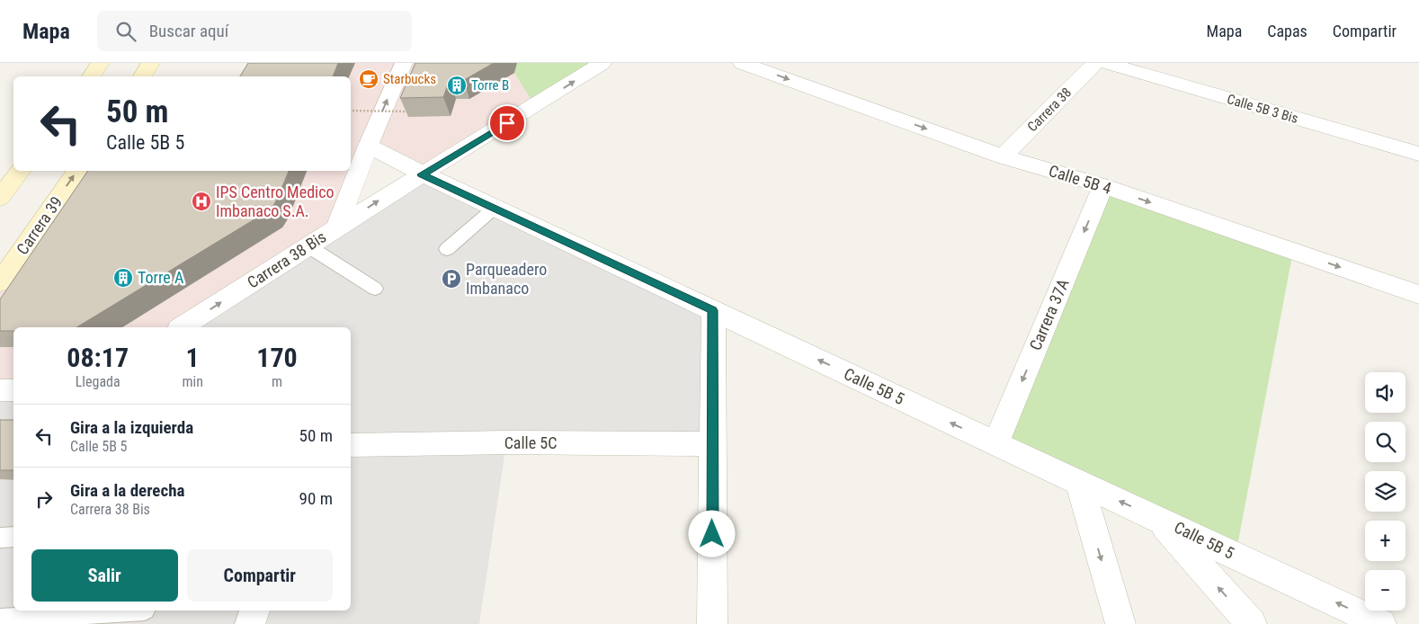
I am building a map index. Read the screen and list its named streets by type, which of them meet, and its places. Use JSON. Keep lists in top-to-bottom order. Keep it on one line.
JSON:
{"streets":{"main road":["Carrera 39"],"street":["Calle 5B 3 Bis","Carrera 38","Calle 5B 4","Carrera 38 Bis","Carrera 37A","Calle 5B 5","Calle 5C"]},"crossings":[["Carrera 38","Calle 5B 4"],["Calle 5B 4","Carrera 37A"],["Carrera 38 Bis","Calle 5B 5"],["Carrera 37A","Calle 5B 5"]],"one_way":["Calle 5B 4","Carrera 39","Carrera 38 Bis","Carrera 37A","Calle 5B 5"],"places":{"cafe":["Starbucks"],"building":["Torre B","Torre A"],"hospital":["IPS Centro Medico Imbanaco S.A."],"parking":["Parqueadero Imbanaco"]},"page":{"header":"Mapa","search":"Buscar aquí","nav":["Mapa","Capas","Compartir"],"turn":["50 m","Calle 5B 5"],"eta":["08:17","Llegada","1","min","170","m"],"map_buttons":["+","−"],"list":[{"name":"Gira a la izquierda","note":"Calle 5B 5","value":"50 m"},{"name":"Gira a la derecha","note":"Carrera 38 Bis","value":"90 m"}],"buttons":["Salir","Compartir"]}}
